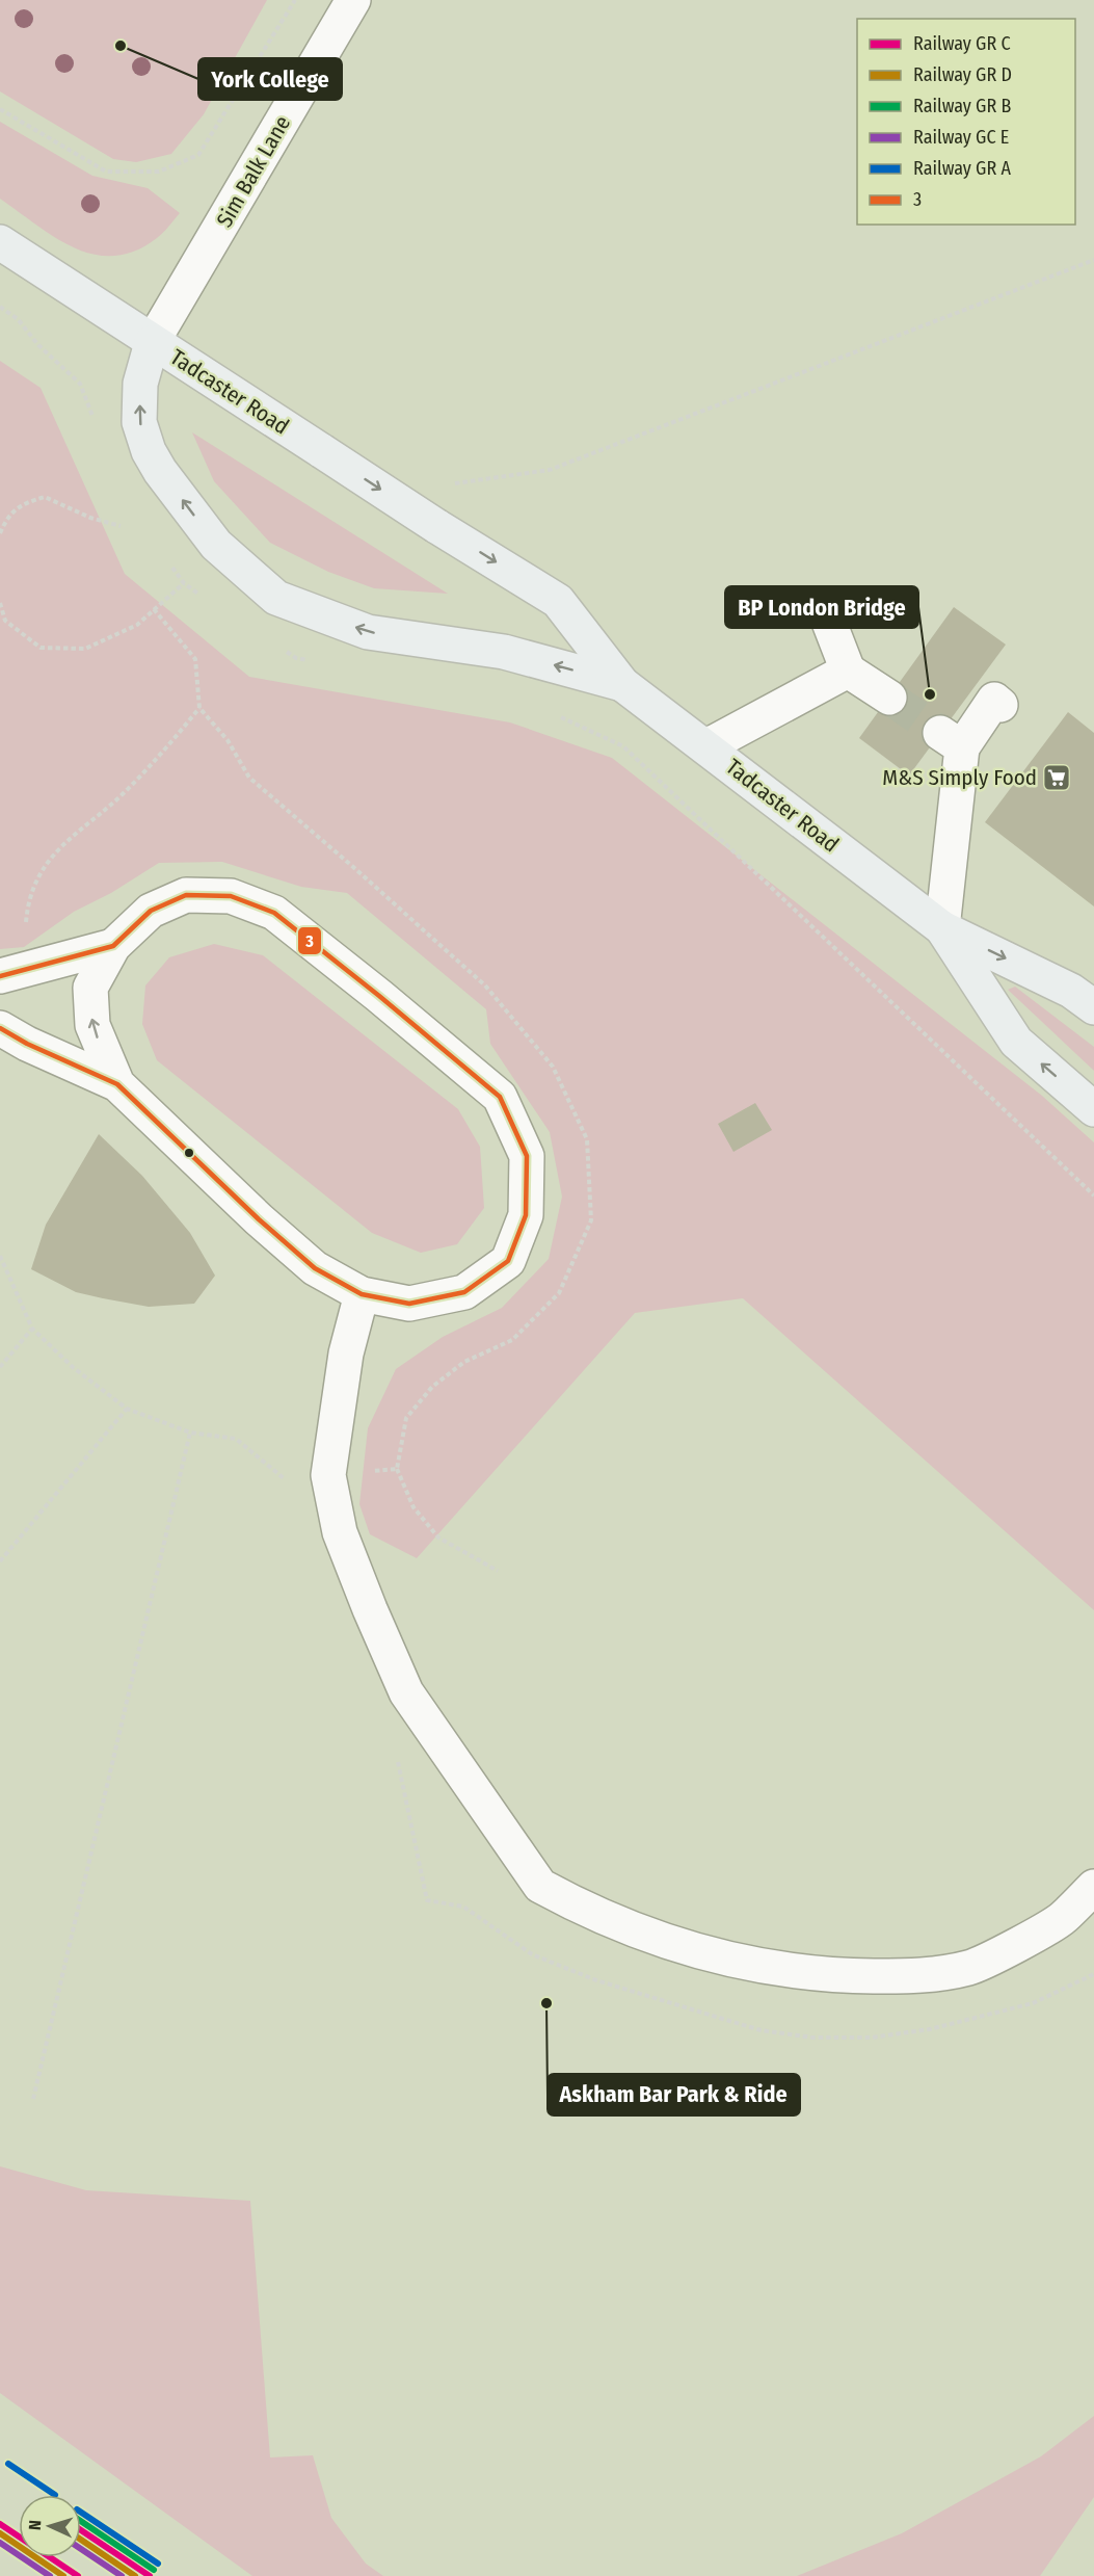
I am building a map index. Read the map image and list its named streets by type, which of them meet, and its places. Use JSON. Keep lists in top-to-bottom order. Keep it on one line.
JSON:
{"streets":{"main road":["Tadcaster Road"],"street":["Sim Balk Lane"]},"crossings":[["Sim Balk Lane","Tadcaster Road"]],"places":{"other":["York College","BP London Bridge","Askham Bar Park & Ride"],"supermarket":["M&S Simply Food"]},"lines":["transit line 3"],"legend":["Railway GR C","Railway GR D","Railway GR B","Railway GC E","Railway GR A","3"],"north":"left"}
